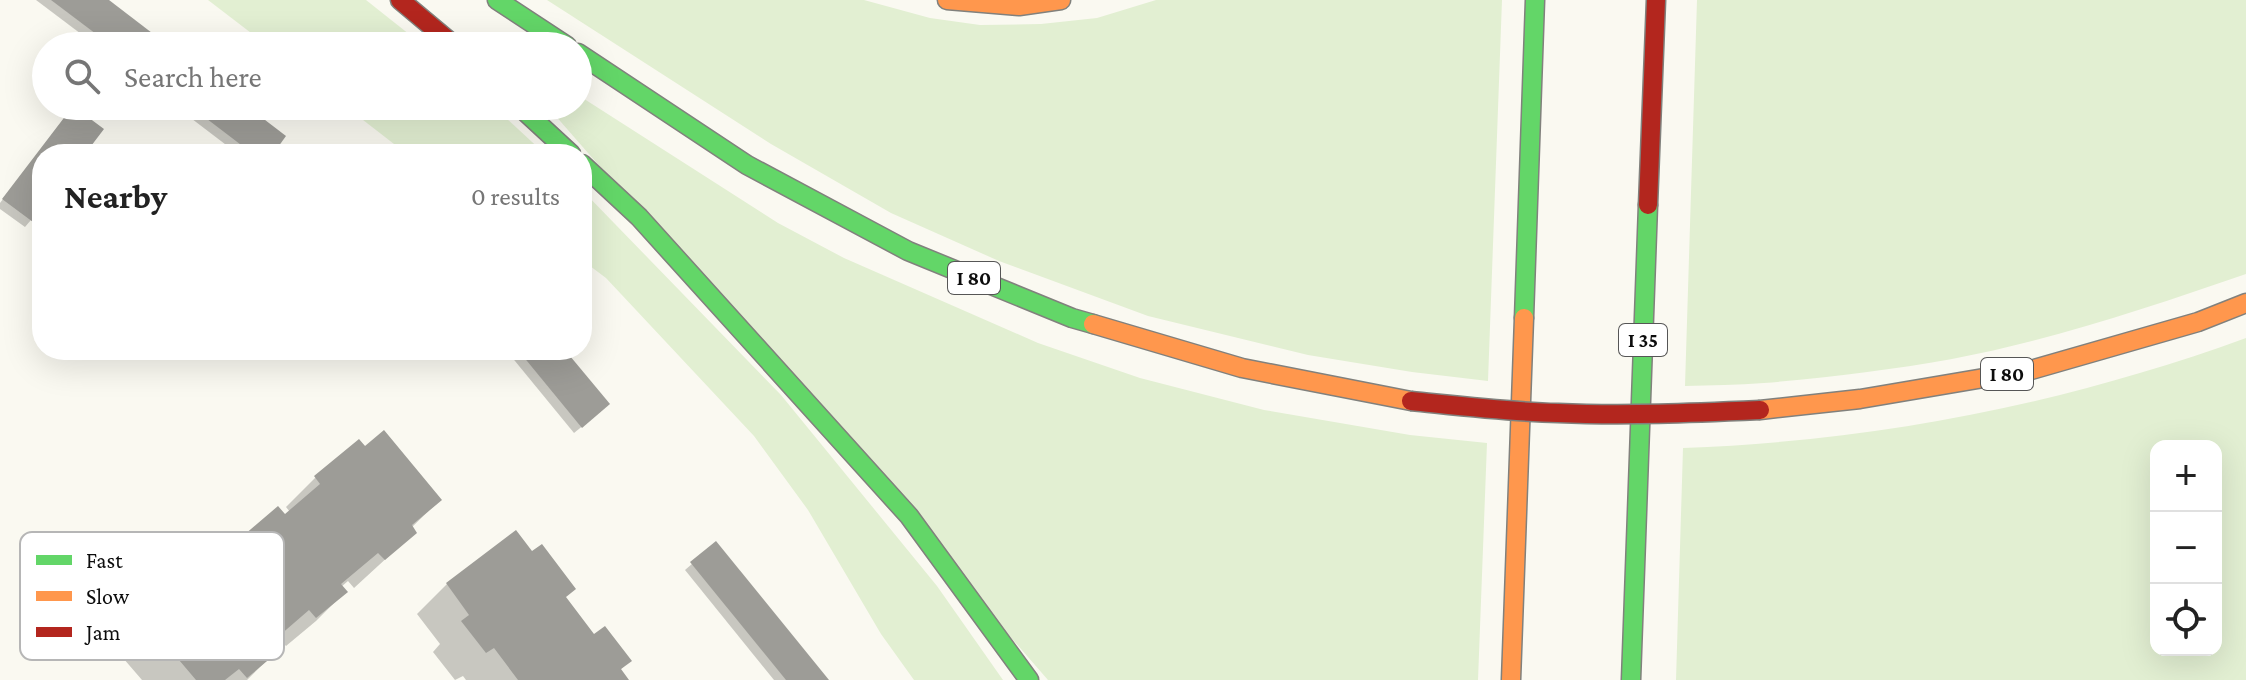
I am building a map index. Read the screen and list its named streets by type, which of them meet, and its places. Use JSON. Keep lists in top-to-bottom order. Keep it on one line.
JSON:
{"streets":{"highway":["I 80","I 35"]},"legend":["Fast","Slow","Jam"],"page":{"search":"Search here","heading":["Nearby","0 results"],"map_buttons":["+","−"]}}
